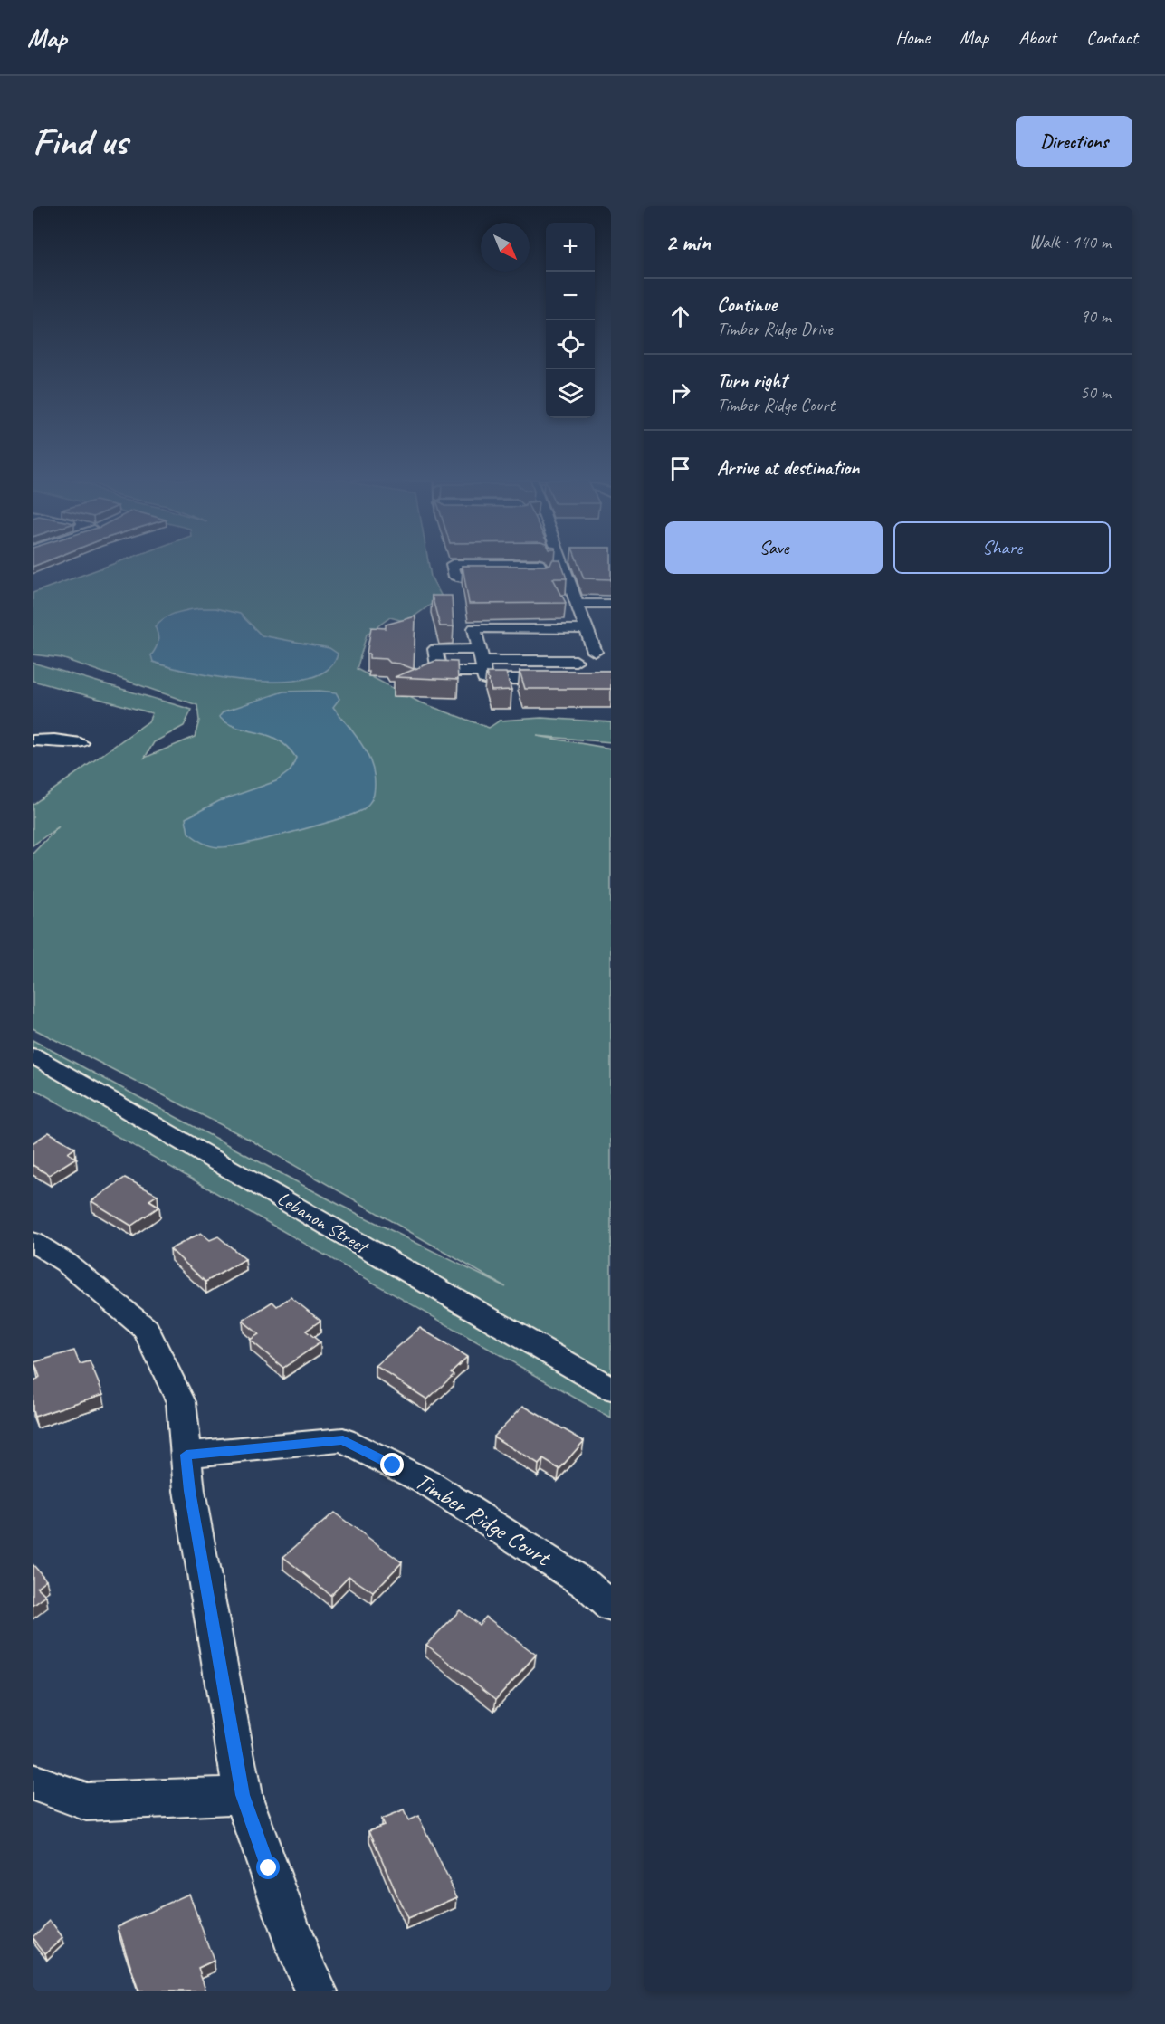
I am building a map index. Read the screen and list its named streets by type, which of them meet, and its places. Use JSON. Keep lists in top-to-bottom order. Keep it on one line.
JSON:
{"streets":{"street":["Lebanon Street","Timber Ridge Court"]},"north":"bottom right","page":{"header":"Map","nav":["Home","Map","About","Contact"],"buttons":["Directions",["Save","Share"]],"title":"Find us","heading":["2 min","Walk · 140 m"],"map_buttons":["+","−"],"list":[["Continue","Timber Ridge Drive","90 m"],["Turn right","Timber Ridge Court","50 m"],"Arrive at destination"]}}
